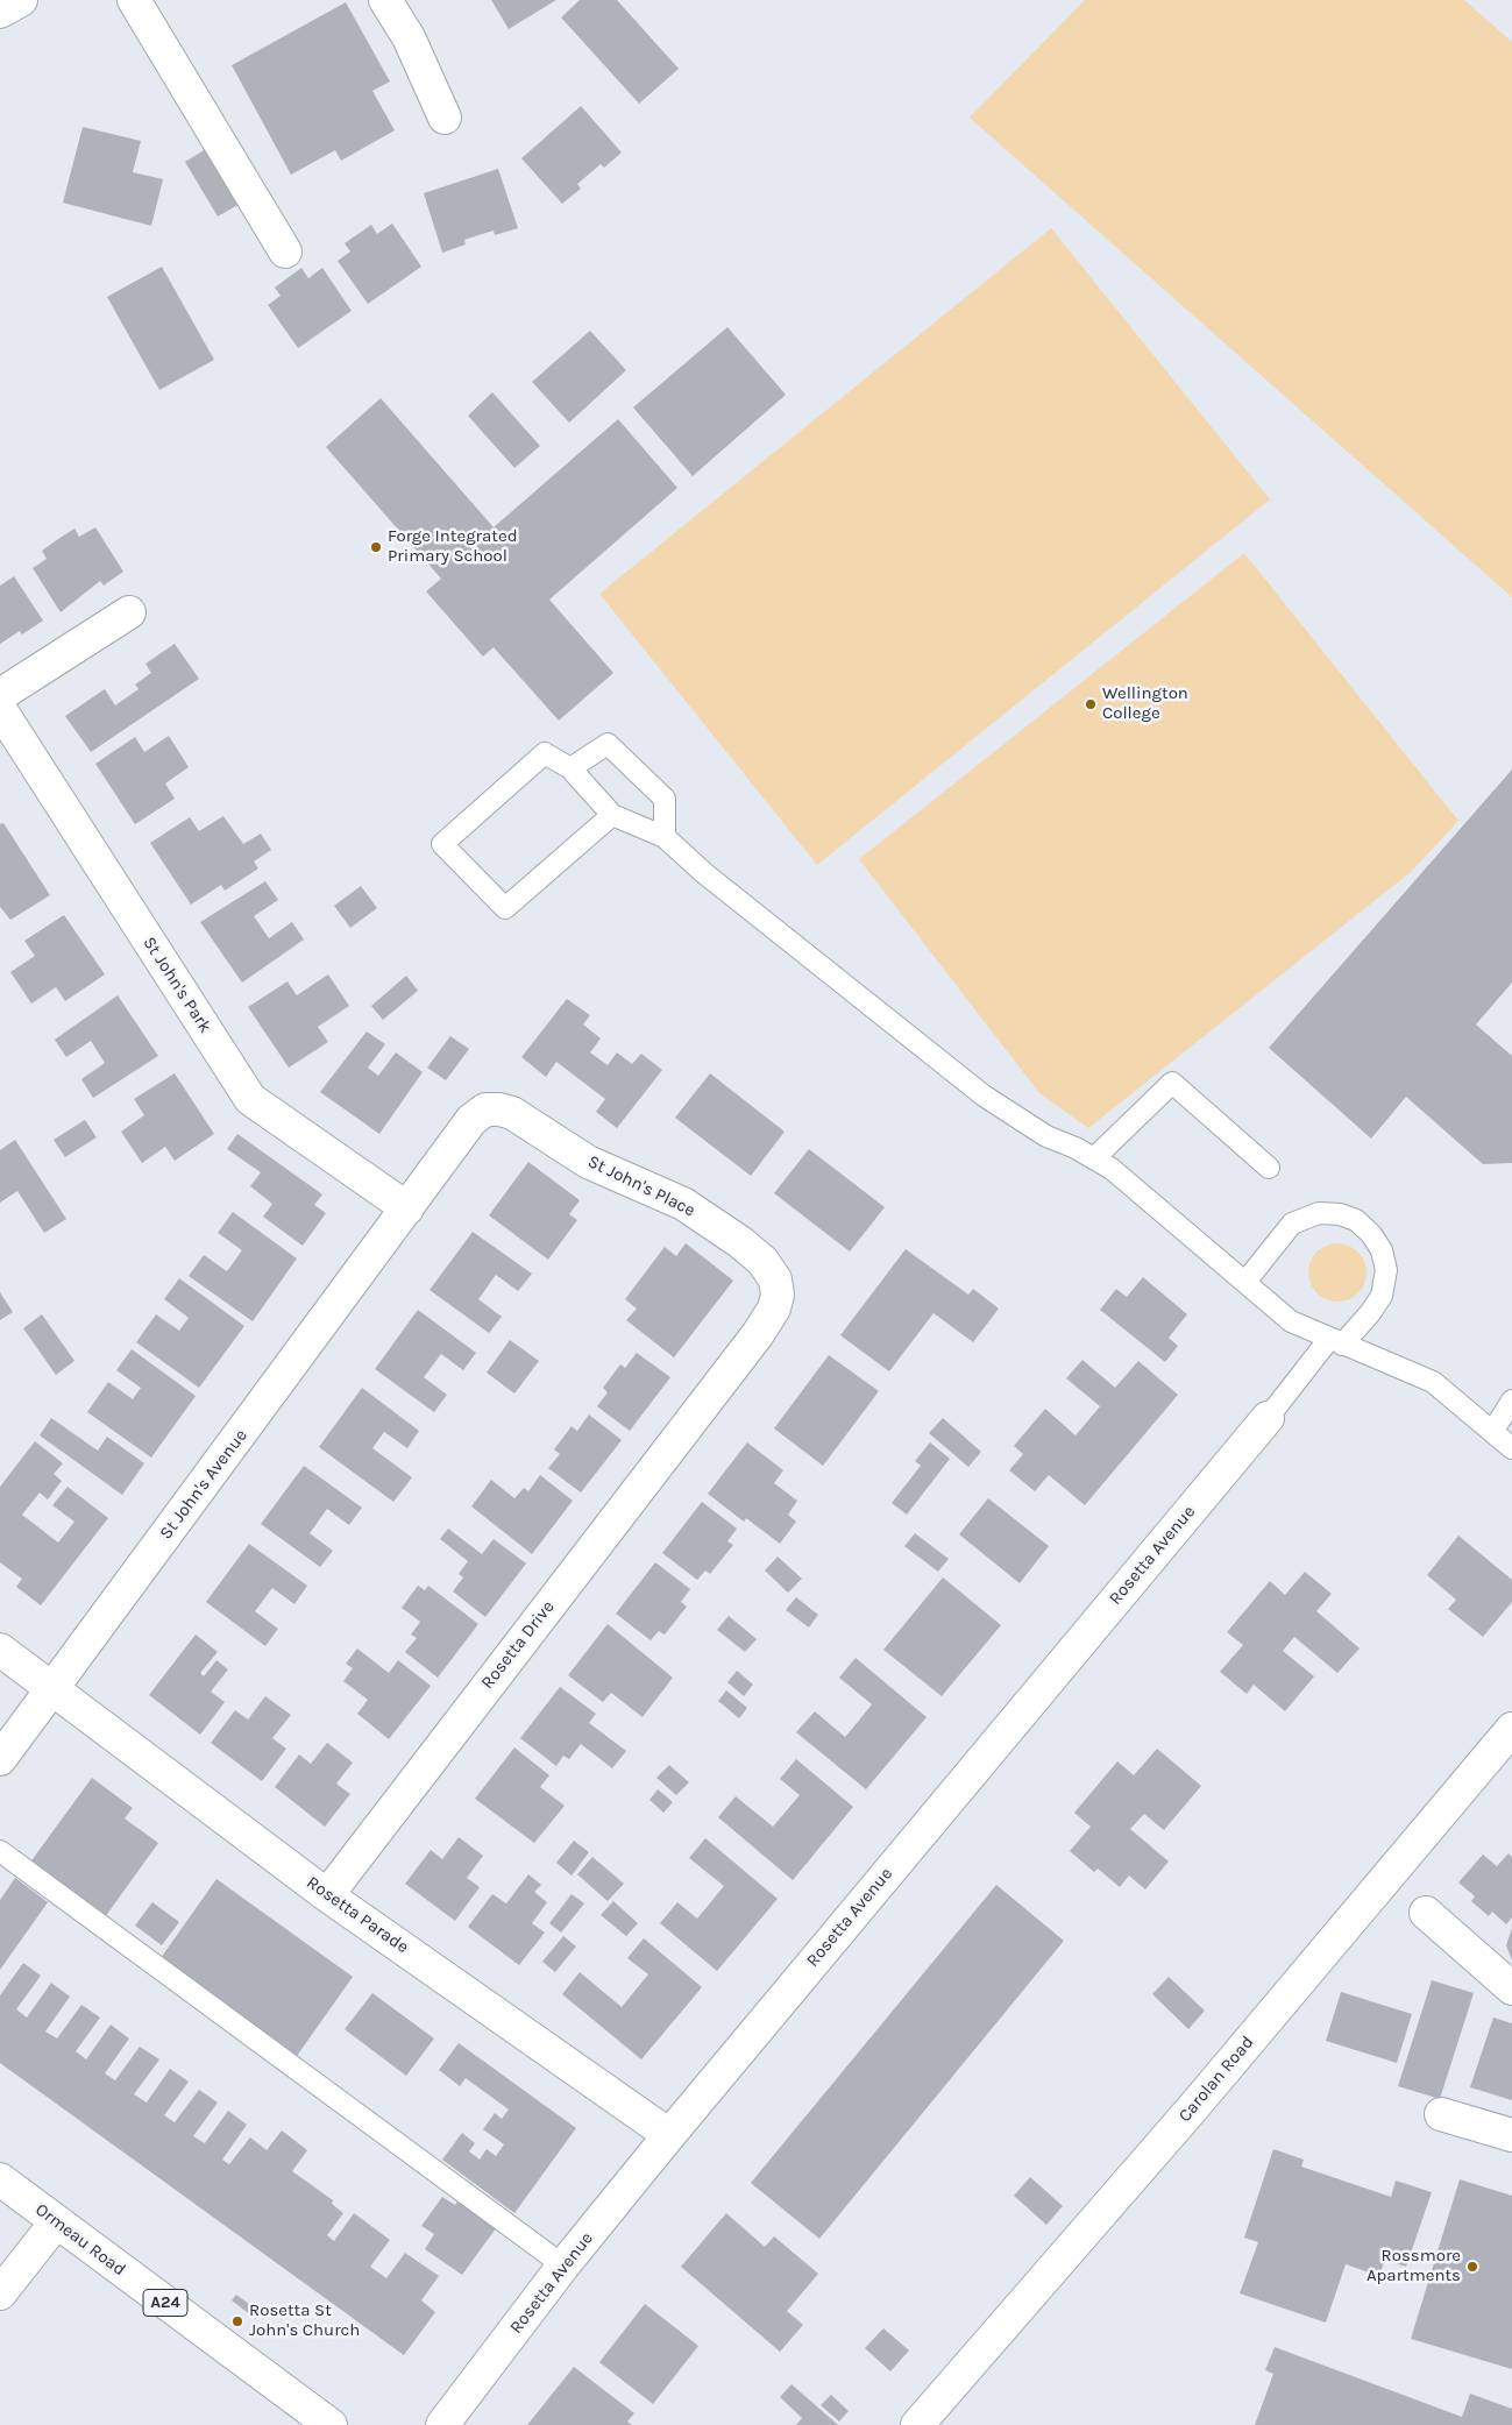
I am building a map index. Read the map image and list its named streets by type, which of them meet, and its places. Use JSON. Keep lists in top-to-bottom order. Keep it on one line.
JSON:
{"streets":{"street":["St John's Park","St John's Place","St John's Avenue","Rosetta Avenue","Rosetta Drive","Rosetta Parade","Carolan Road","Ormeau Road","A24"]},"crossings":[["St John's Park","St John's Place"],["St John's Park","St John's Avenue"],["St John's Place","St John's Avenue"],["St John's Place","Rosetta Drive"],["St John's Avenue","Rosetta Parade"],["Rosetta Avenue","Rosetta Parade"],["Rosetta Drive","Rosetta Parade"]],"places":["Forge Integrated Primary School","Wellington College","Rossmore Apartments","Rosetta St John's Church"]}
